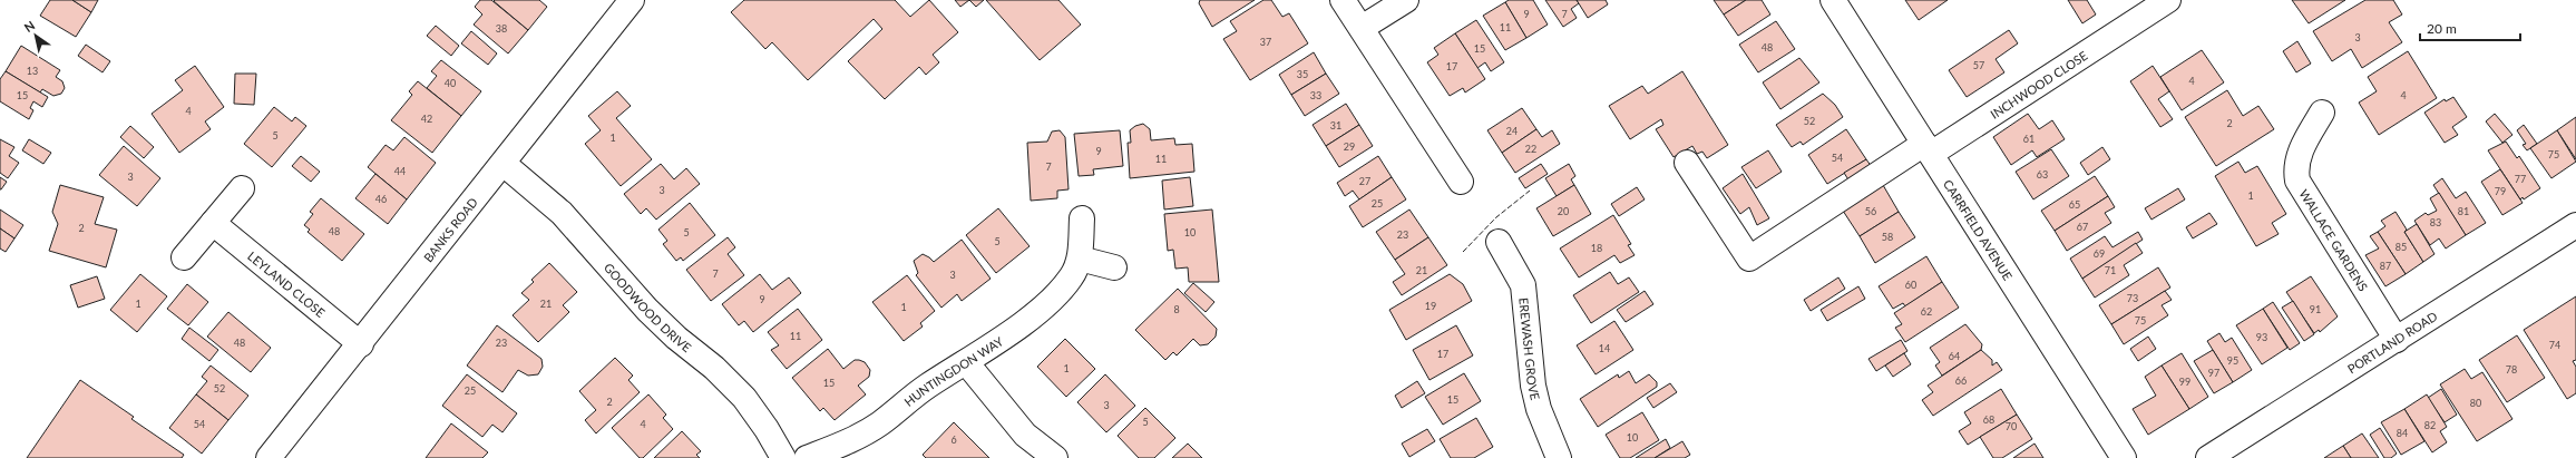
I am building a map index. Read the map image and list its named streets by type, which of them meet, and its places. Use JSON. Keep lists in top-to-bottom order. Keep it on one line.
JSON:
{"streets":{"street":["INCHWOOD CLOSE","CARRFIELD AVENUE","BANKS ROAD","WALLACE GARDENS","LEYLAND CLOSE","GOODWOOD DRIVE","PORTLAND ROAD","EREWASH GROVE","HUNTINGDON WAY"]},"crossings":[["INCHWOOD CLOSE","CARRFIELD AVENUE"],["BANKS ROAD","LEYLAND CLOSE"],["BANKS ROAD","GOODWOOD DRIVE"],["WALLACE GARDENS","PORTLAND ROAD"]],"house_numbers":["9","7","11","38","3","37","48","15","57","17","13","35","4","40","15","33","4","4","42","52","2","31","24","5","1","61","29","22","9","75","54","11","7","44","63","3","77","27","3","79","1","46","25","65","20","56","81","83","67","2","48","5","10","23","58","5","85","18","69","87","21","71","7","3","60","73","9","1","21","19","1","8","91","62","75","11","93","48","23","74","14","17","64","95","1","78","97","66","99","15","52","25","15","2","80","3","68","5","54","4","82","70","84","10","6"],"scale_bar":"20 m","north":"top left"}
